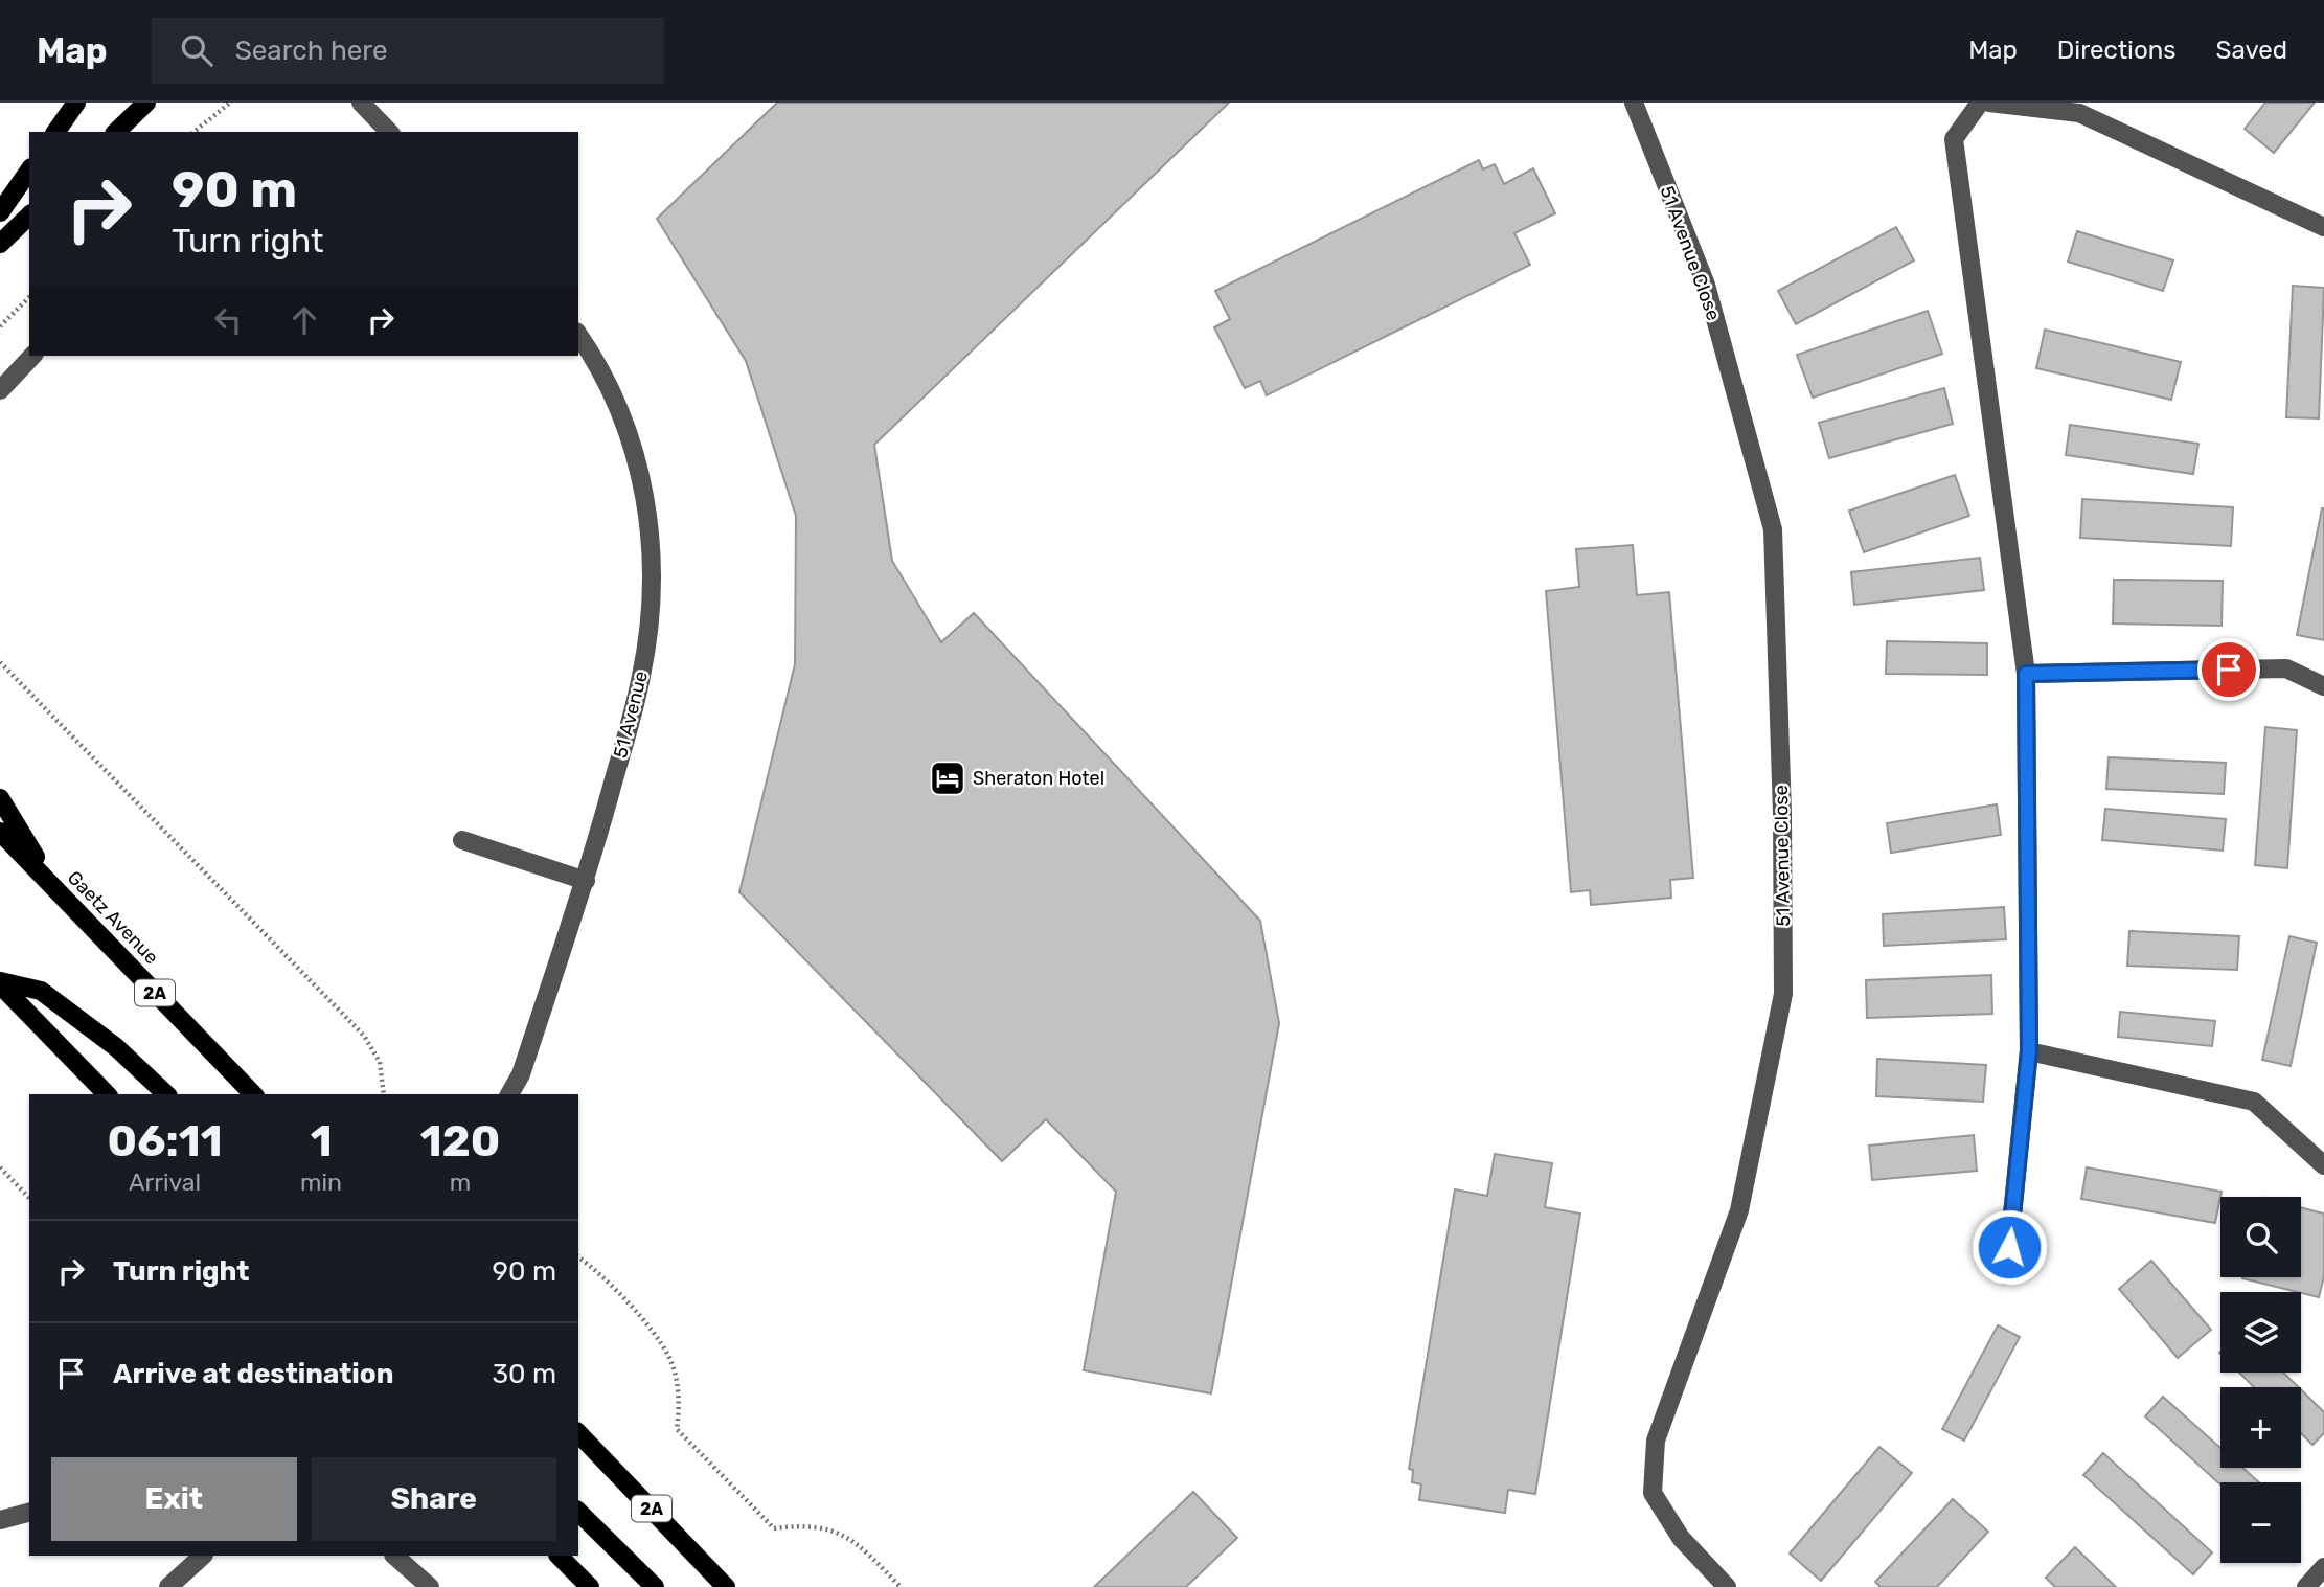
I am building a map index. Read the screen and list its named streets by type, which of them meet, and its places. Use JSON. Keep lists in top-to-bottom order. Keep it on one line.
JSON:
{"streets":{"main road":["Gaetz Avenue","2A"],"street":["51 Avenue Close","51 Avenue"]},"places":{"hotel":["Sheraton Hotel"]},"page":{"header":"Map","search":"Search here","nav":["Map","Directions","Saved"],"turn":["90 m","Turn right"],"eta":["06:11","Arrival","1","min","120","m"],"map_buttons":["+","−"],"list":[{"name":"Turn right","value":"90 m"},{"name":"Arrive at destination","value":"30 m"}],"buttons":["Exit","Share"]}}
